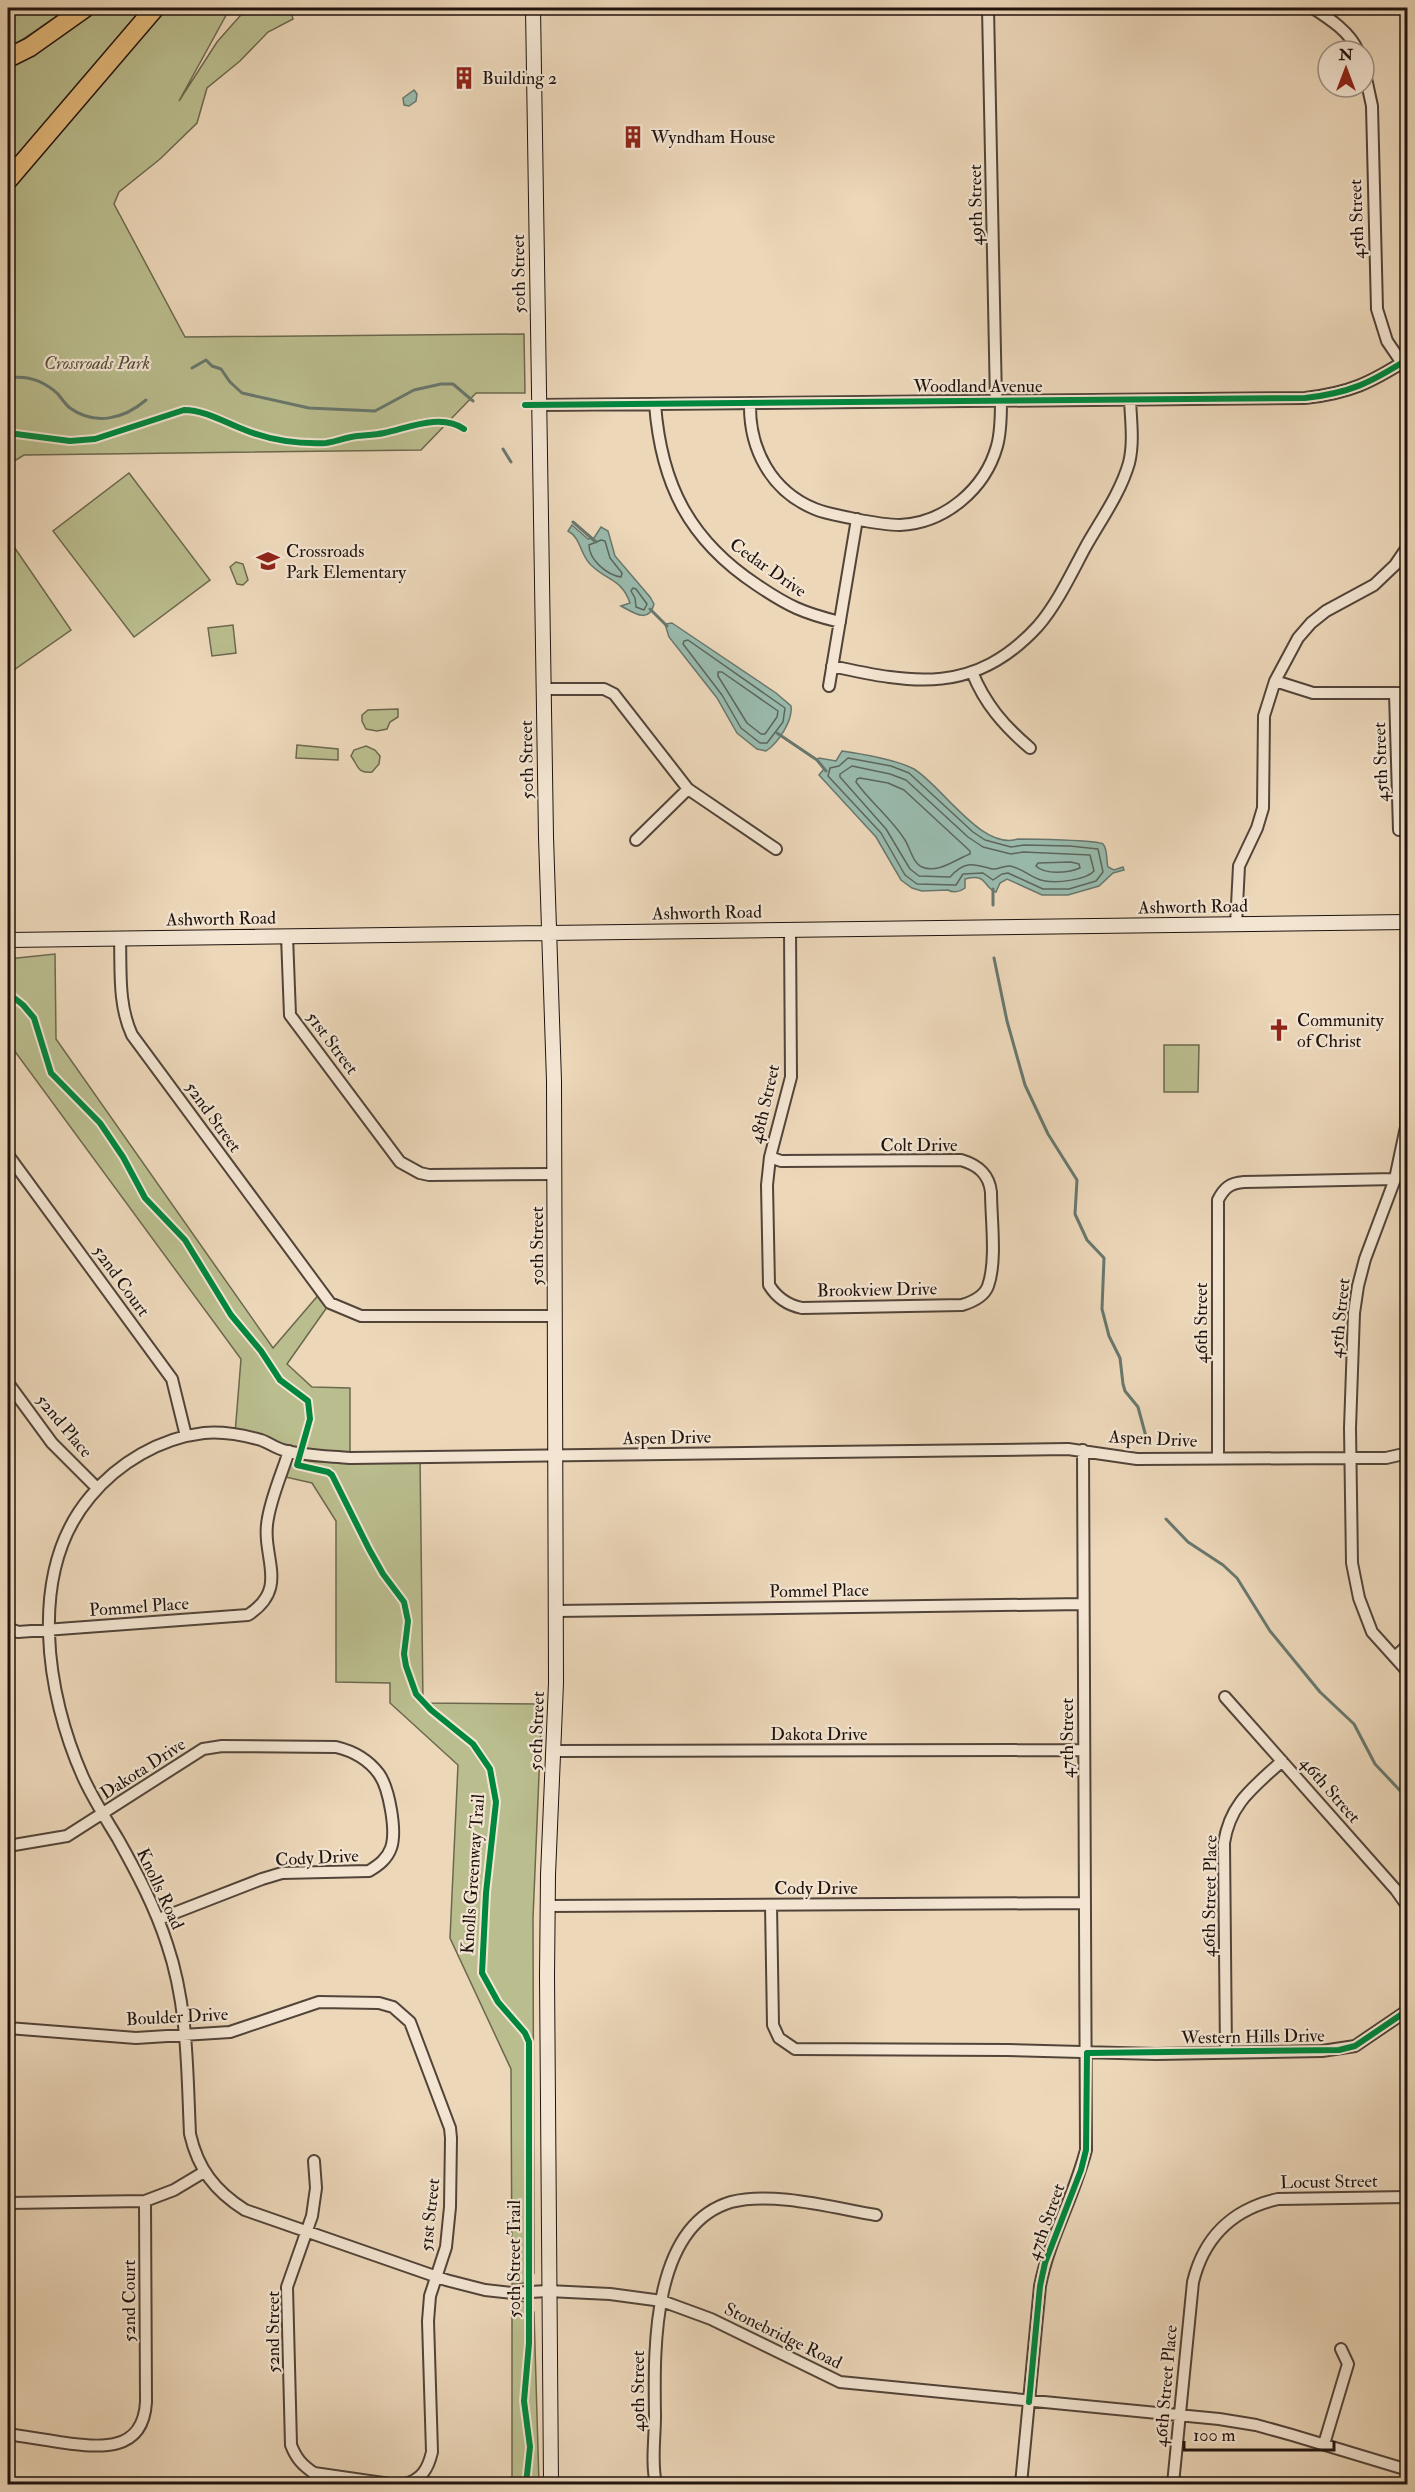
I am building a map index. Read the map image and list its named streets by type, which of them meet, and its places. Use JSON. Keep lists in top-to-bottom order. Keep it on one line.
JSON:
{"streets":{"main road":["50th Street","Ashworth Road"],"street":["49th Street","45th Street","Woodland Avenue","Cedar Drive","51st Street","48th Street","52nd Street","Colt Drive","52nd Court","Brookview Drive","46th Street","52nd Place","Aspen Drive","Pommel Place","Dakota Drive","47th Street","Cody Drive","Knolls Road","46th Street Place","Boulder Drive","Western Hills Drive","Locust Street","Stonebridge Road"],"cycle path":["Knolls Greenway Trail"]},"crossings":[["49th Street","Woodland Avenue"],["49th Street","Stonebridge Road"],["45th Street","Woodland Avenue"],["45th Street","Ashworth Road"],["45th Street","46th Street"],["45th Street","Aspen Drive"],["50th Street","Woodland Avenue"],["50th Street","Ashworth Road"],["50th Street","51st Street"],["50th Street","52nd Street"],["50th Street","Aspen Drive"],["50th Street","Pommel Place"],["50th Street","Dakota Drive"],["50th Street","Cody Drive"],["50th Street","Stonebridge Road"],["Woodland Avenue","Cedar Drive"],["Ashworth Road","51st Street"],["Ashworth Road","48th Street"],["Ashworth Road","52nd Street"],["51st Street","Boulder Drive"],["51st Street","Stonebridge Road"],["48th Street","Colt Drive"],["48th Street","Brookview Drive"],["52nd Street","Stonebridge Road"],["Colt Drive","Brookview Drive"],["52nd Court","Aspen Drive"],["46th Street","Aspen Drive"],["46th Street","46th Street Place"],["52nd Place","Aspen Drive"],["Aspen Drive","Pommel Place"],["Aspen Drive","47th Street"],["Aspen Drive","Knolls Road"],["Pommel Place","47th Street"],["Pommel Place","Knolls Road"],["Dakota Drive","47th Street"],["Dakota Drive","Cody Drive"],["Dakota Drive","Knolls Road"],["47th Street","Cody Drive"],["47th Street","Western Hills Drive"],["47th Street","Stonebridge Road"],["Cody Drive","Knolls Road"],["Cody Drive","Western Hills Drive"],["Knolls Road","Boulder Drive"],["Knolls Road","Stonebridge Road"],["46th Street Place","Western Hills Drive"],["46th Street Place","Locust Street"],["46th Street Place","Stonebridge Road"]],"parks":["Crossroads Park"],"places":{"building":["Building 2","Wyndham House"],"school or university":["Crossroads Park Elementary"],"church":["Community of Christ"]},"scale_bar":"100 m","north":"top"}
